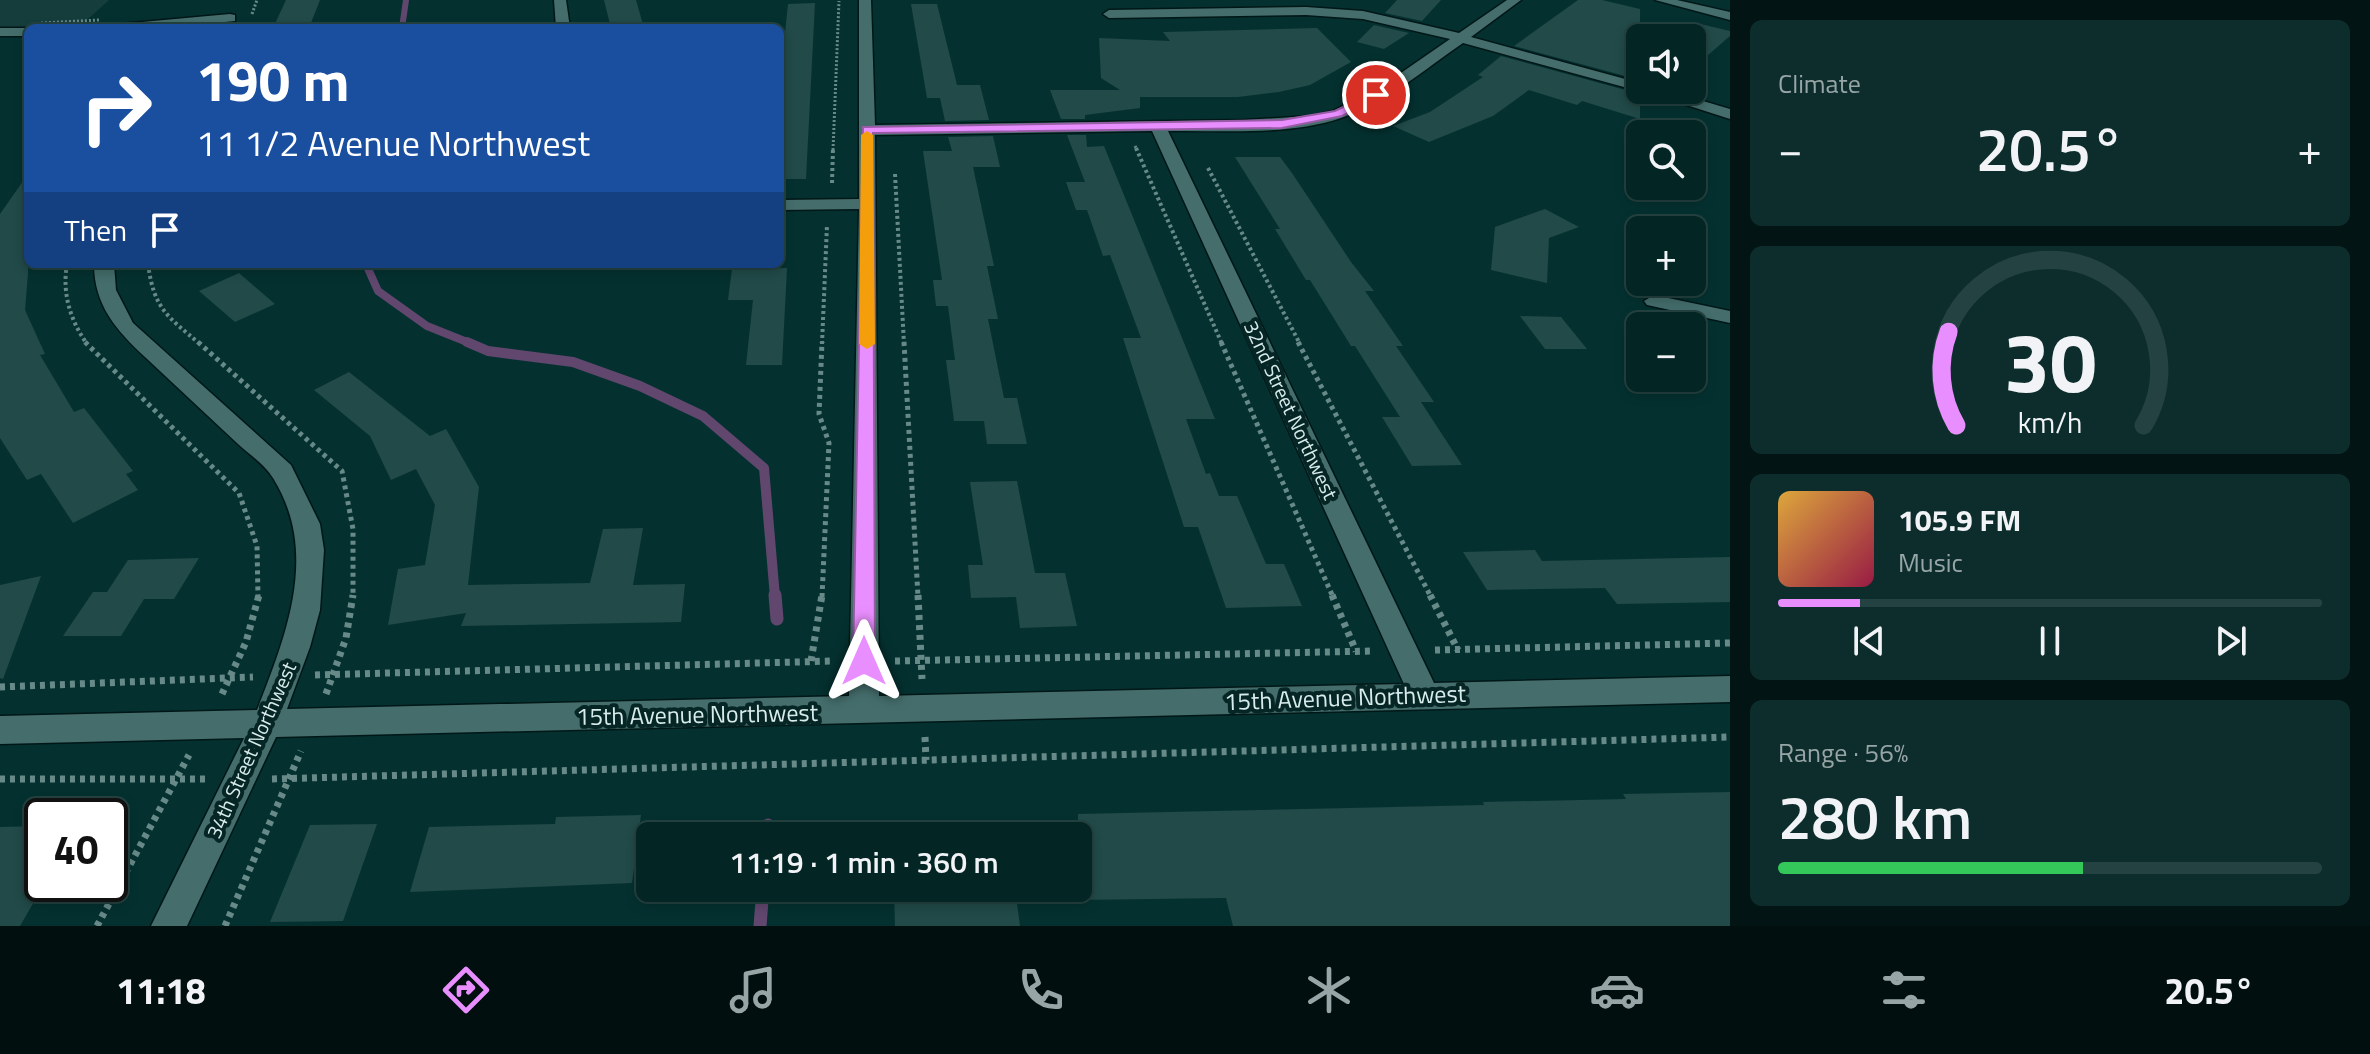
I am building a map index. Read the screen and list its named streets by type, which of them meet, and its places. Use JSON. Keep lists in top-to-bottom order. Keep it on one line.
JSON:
{"streets":{"street":["32nd Street Northwest","15th Avenue Northwest","34th Street Northwest"]},"crossings":[["32nd Street Northwest","15th Avenue Northwest"],["15th Avenue Northwest","34th Street Northwest"]],"page":{"tile":["Climate",["Range · 56%","280 km"]],"map_buttons":["+","−"],"turn":["190 m","11 1/2 Avenue Northwest"],"heat":["−","20.5°","+"],"then":"Then","song":["105.9 FM","Music"],"limit":"40","trip":"11:19 · 1 min · 360 m","tabs":["11:18","20.5°"],"gauge":["30","km/h"]}}
